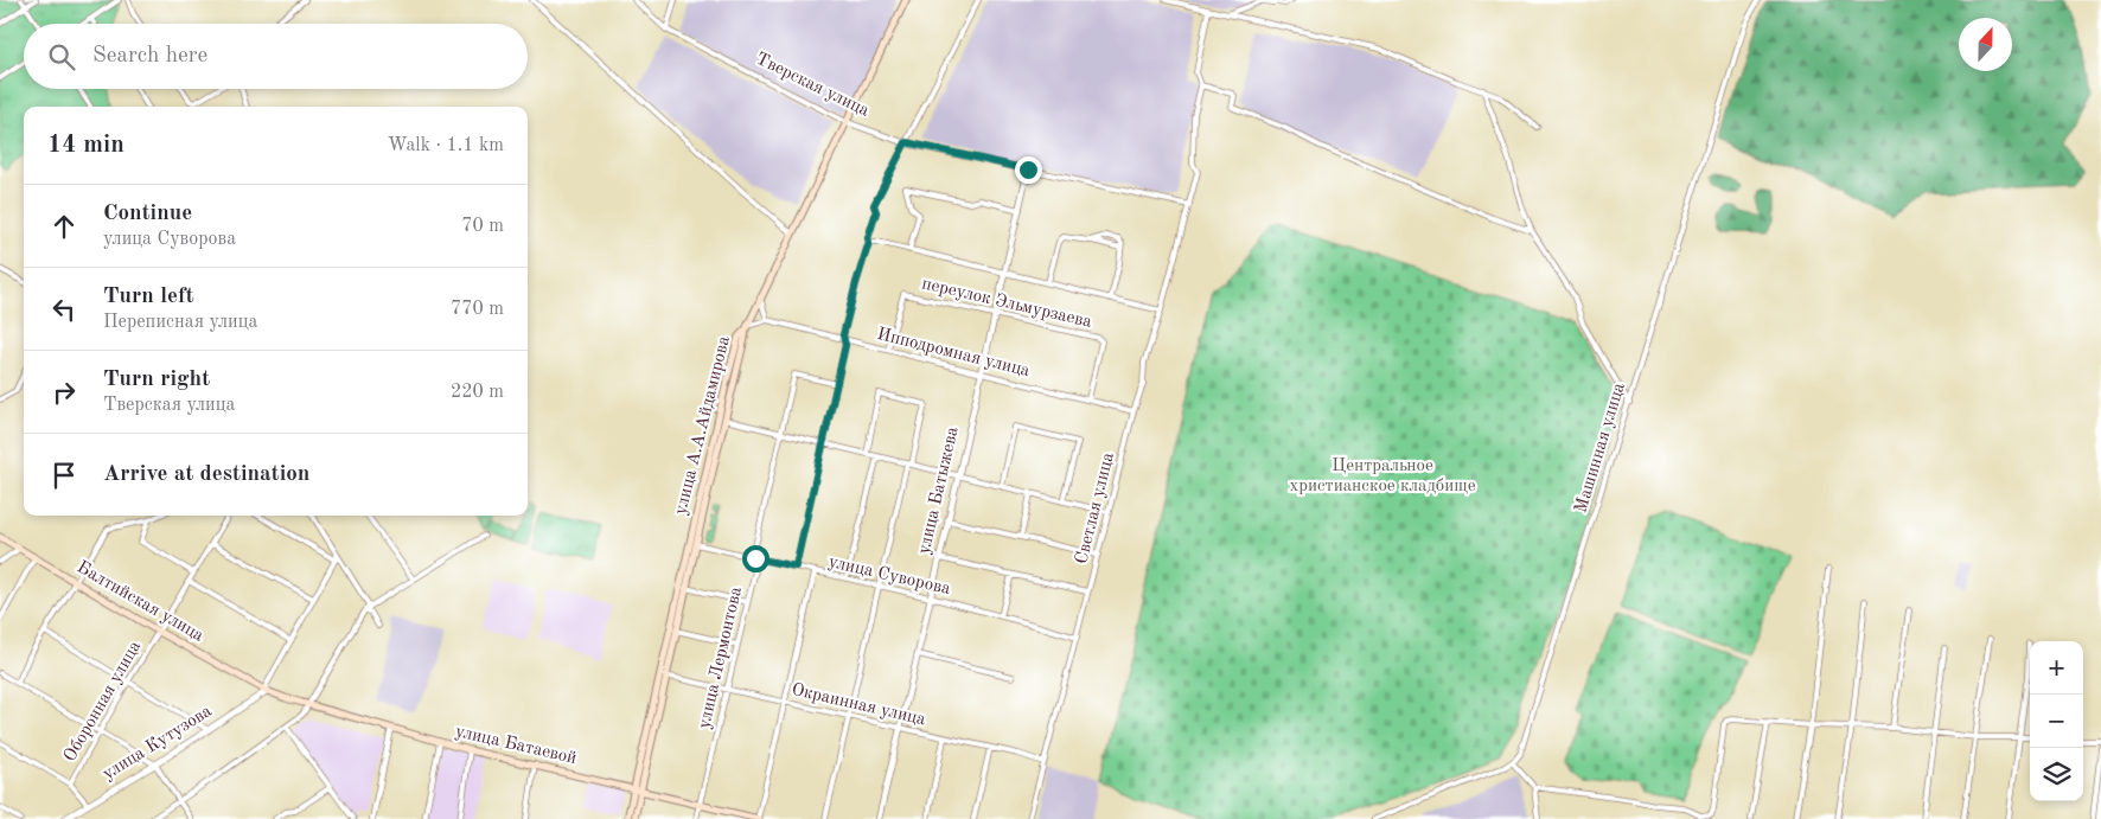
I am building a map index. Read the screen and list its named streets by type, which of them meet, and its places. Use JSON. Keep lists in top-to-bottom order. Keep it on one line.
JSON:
{"streets":{"main road":["улица А.А.Айдамирова","Балтийская улица","улица Батаевой"],"street":["Тверская улица","переулок Эльмурзаева","Ипподромная улица","Машинная улица","улица Батыжева","Светлая улица","улица Суворова","улица Лермонтова","Оборонная улица","Окраинная улица","улица Кутузова"]},"crossings":[["Тверская улица","улица А.А.Айдамирова"],["Тверская улица","улица Батыжева"],["Тверская улица","Светлая улица"],["переулок Эльмурзаева","Ипподромная улица"],["переулок Эльмурзаева","улица Батыжева"],["Ипподромная улица","улица Батыжева"],["Ипподромная улица","Светлая улица"],["улица А.А.Айдамирова","улица Суворова"],["улица А.А.Айдамирова","Окраинная улица"],["улица А.А.Айдамирова","улица Батаевой"],["улица Батыжева","улица Суворова"],["улица Батыжева","Окраинная улица"],["Светлая улица","улица Суворова"],["Светлая улица","Окраинная улица"],["улица Суворова","улица Лермонтова"],["Балтийская улица","Оборонная улица"],["Балтийская улица","улица Кутузова"],["Балтийская улица","улица Батаевой"],["улица Лермонтова","Окраинная улица"],["улица Лермонтова","улица Батаевой"],["улица Кутузова","улица Батаевой"]],"parks":["Центральное христианское кладбище"],"north":"top","page":{"search":"Search here","heading":["14 min","Walk · 1.1 km"],"list":[["Continue","улица Суворова","70 m"],["Turn left","Переписная улица","770 m"],["Turn right","Тверская улица","220 m"],"Arrive at destination"],"map_buttons":["+","−"]}}
